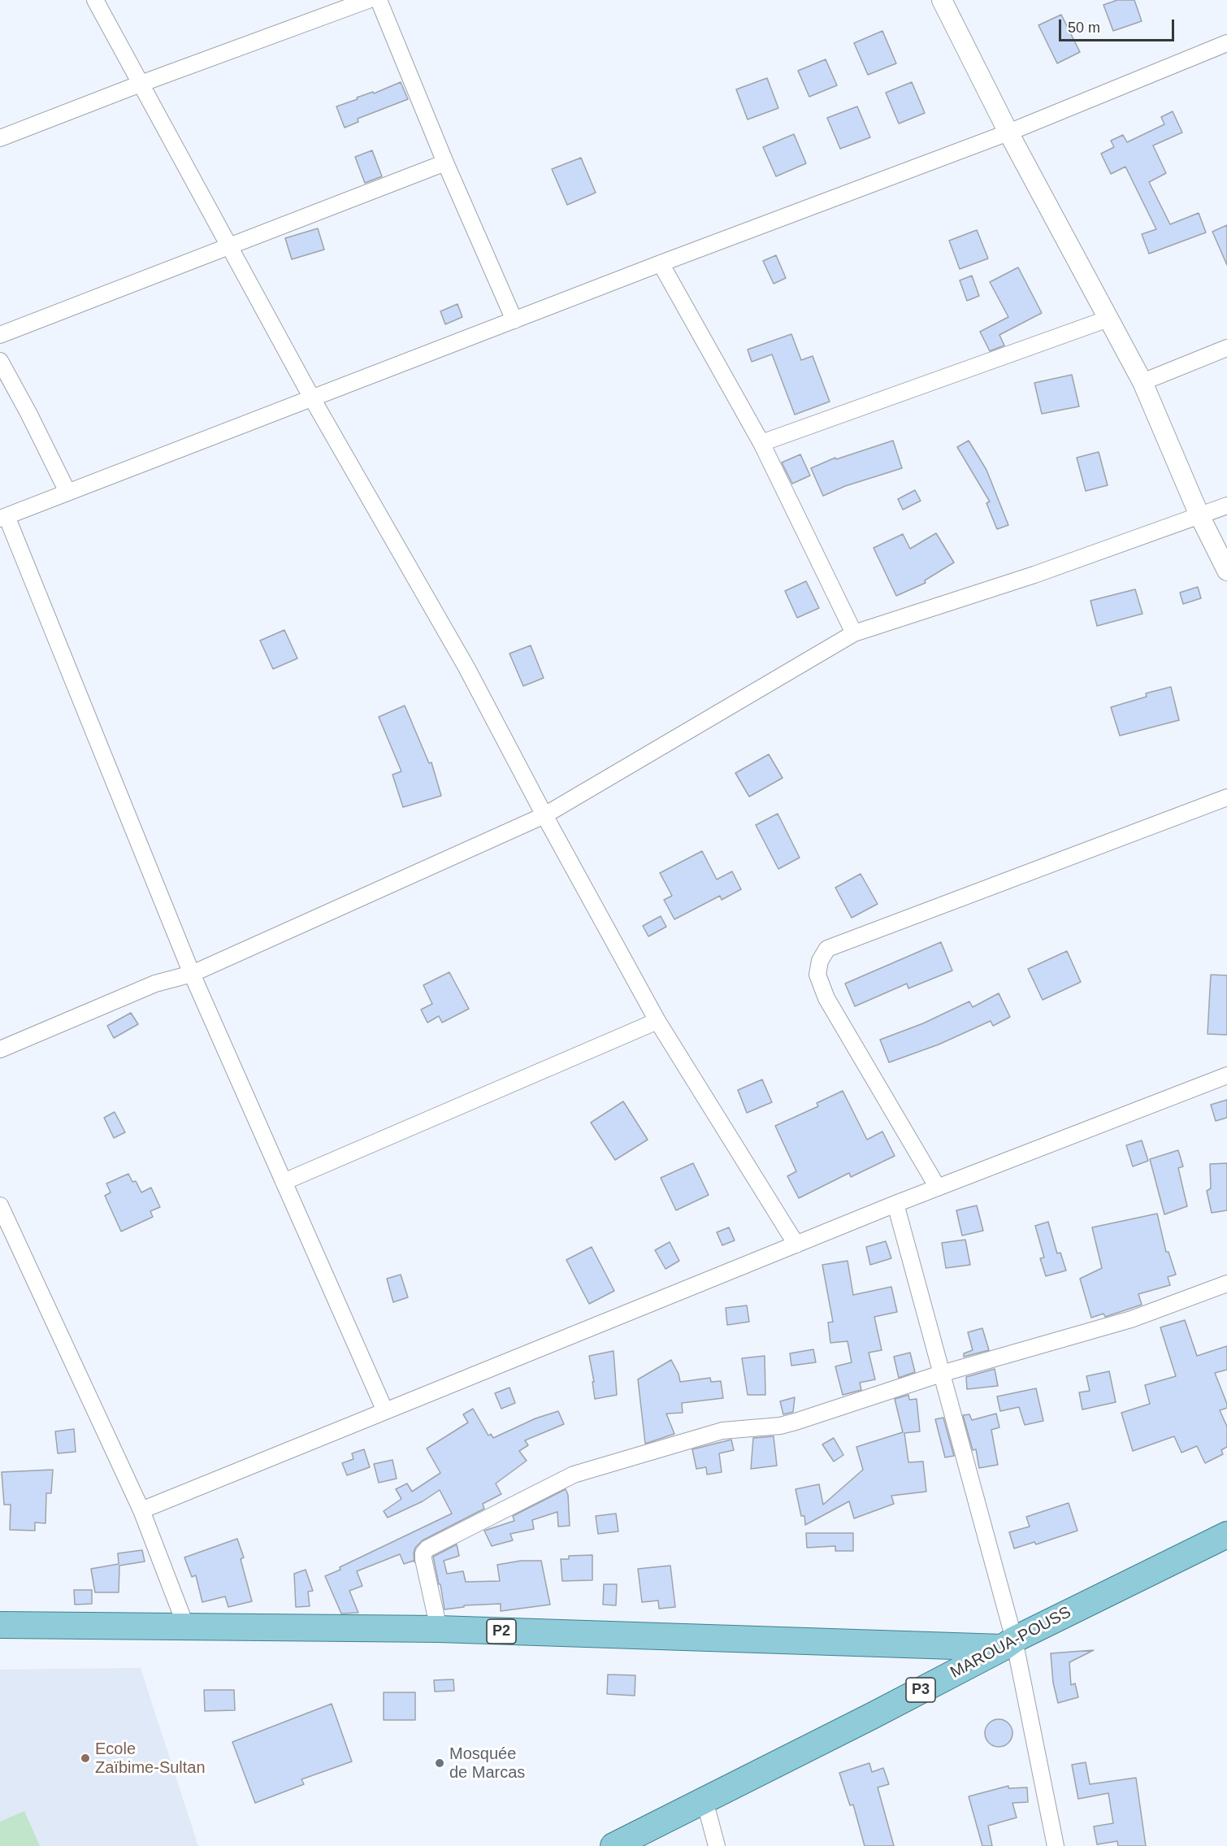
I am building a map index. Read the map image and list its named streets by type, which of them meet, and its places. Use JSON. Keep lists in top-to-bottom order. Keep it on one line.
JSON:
{"streets":{"main road":["P2","MAROUA-POUSS","P3"]},"crossings":[["P2","MAROUA-POUSS"]],"places":["Ecole Zaïbime-Sultan","Mosquée de Marcas"],"scale_bar":"50 m"}
